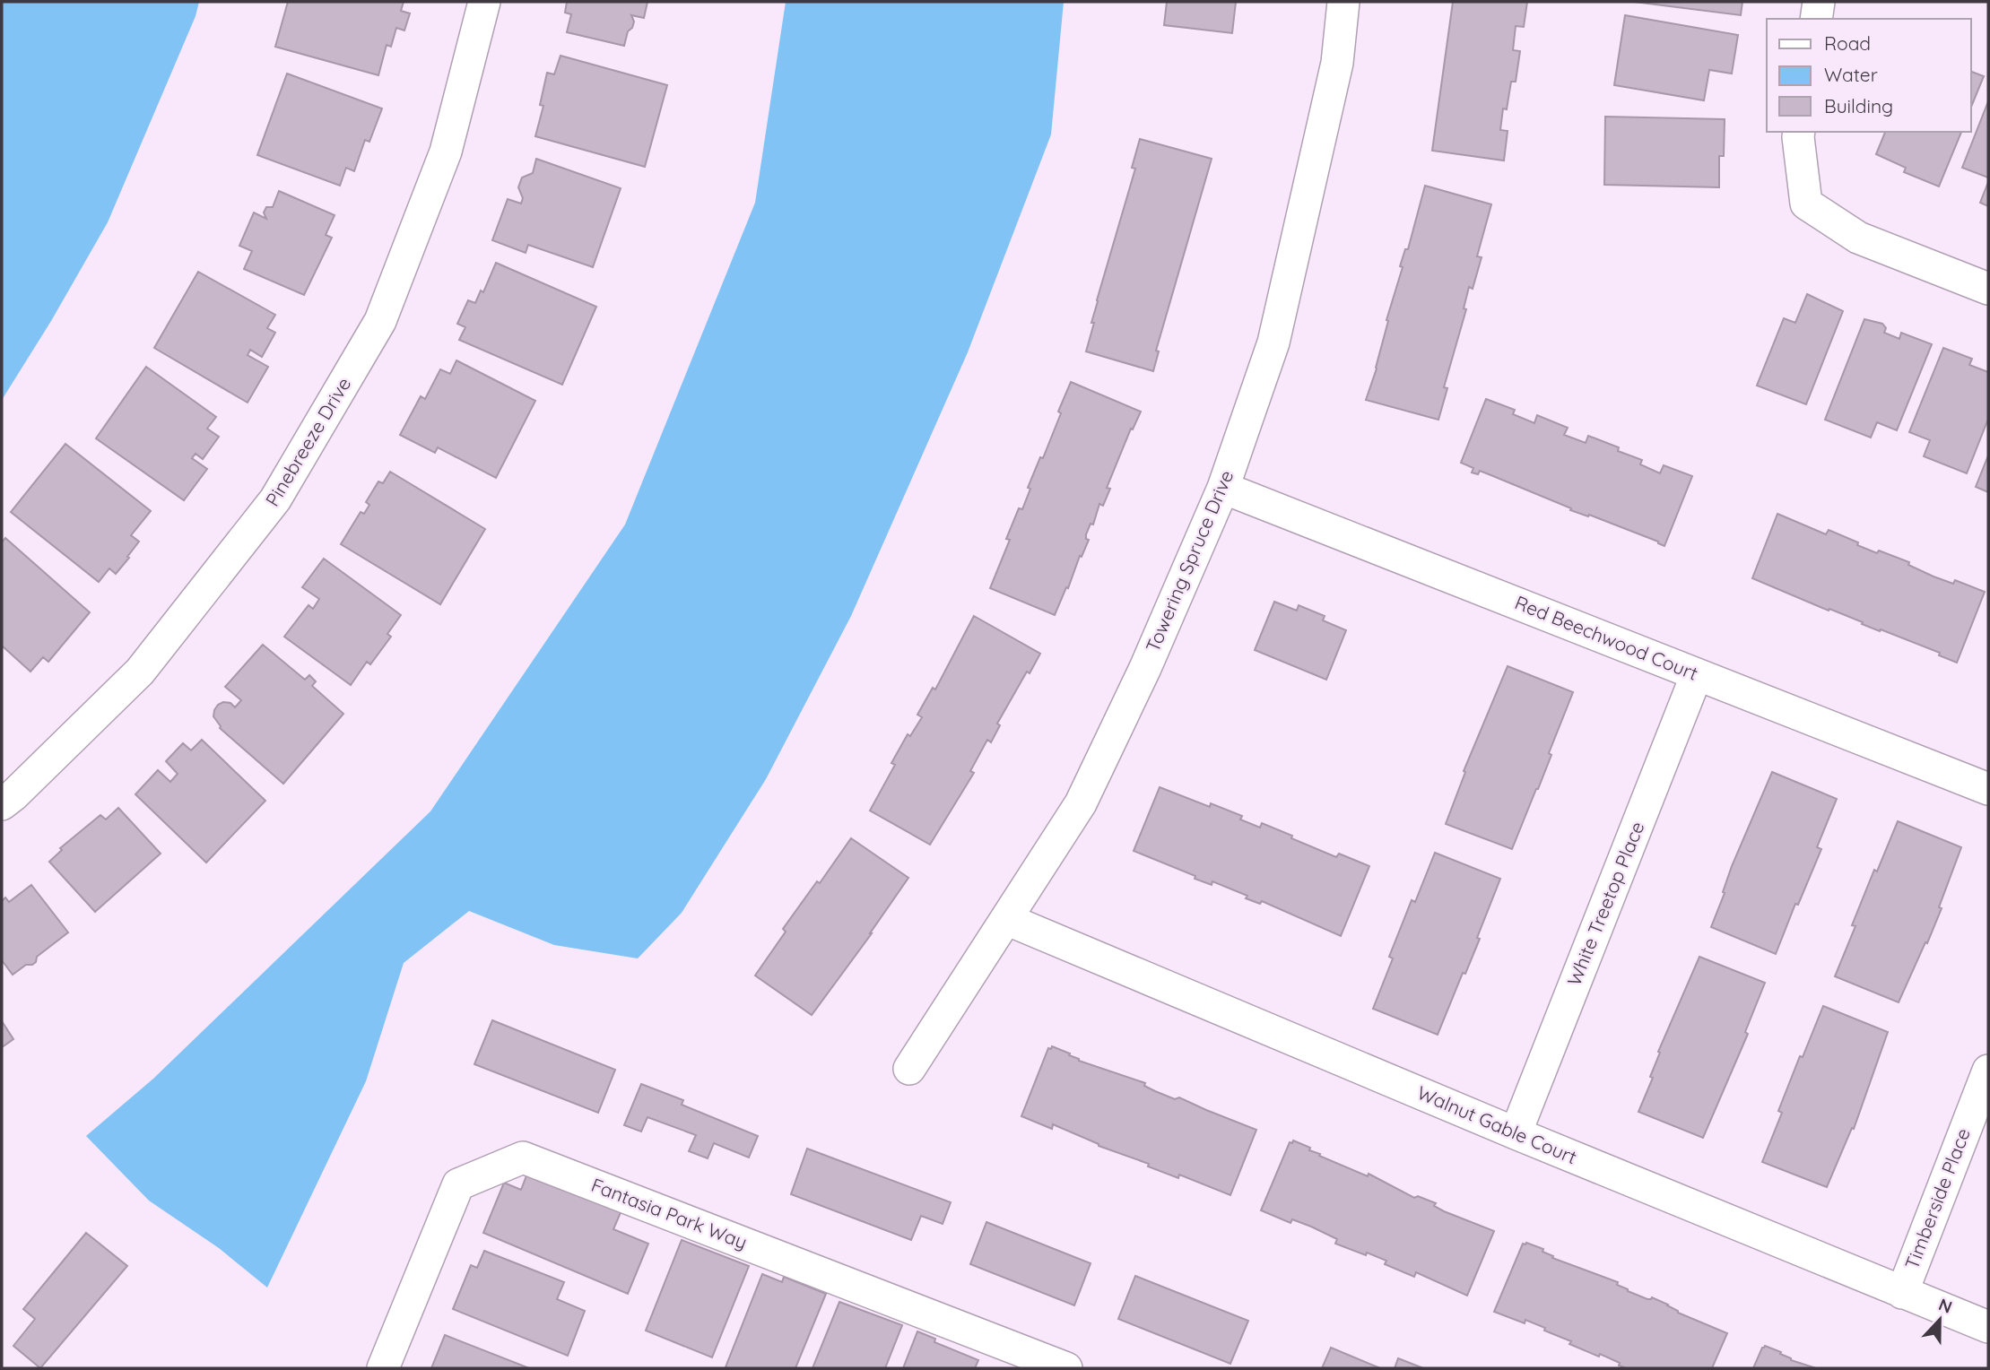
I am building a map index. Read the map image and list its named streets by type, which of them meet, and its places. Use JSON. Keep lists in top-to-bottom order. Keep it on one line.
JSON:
{"streets":{"street":["Pinebreeze Drive","Towering Spruce Drive","Red Beechwood Court","White Treetop Place","Walnut Gable Court","Timberside Place","Fantasia Park Way"]},"crossings":[["Towering Spruce Drive","Red Beechwood Court"],["Towering Spruce Drive","Walnut Gable Court"],["Red Beechwood Court","White Treetop Place"],["White Treetop Place","Walnut Gable Court"],["Walnut Gable Court","Timberside Place"]],"legend":["Road","Water","Building"],"north":"top"}
